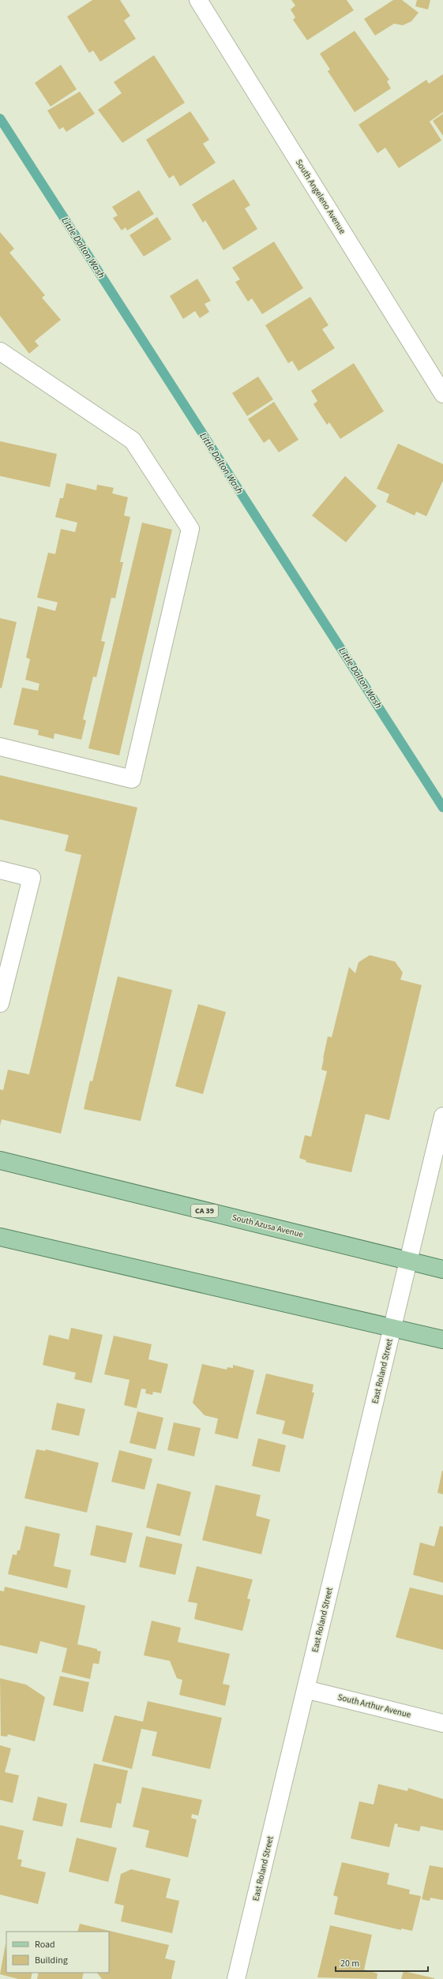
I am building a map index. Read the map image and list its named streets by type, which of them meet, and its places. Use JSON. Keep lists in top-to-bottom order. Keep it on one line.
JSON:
{"streets":{"main road":["CA 39","South Azusa Avenue"],"street":["South Angeleno Avenue","East Roland Street","South Arthur Avenue"]},"crossings":[["South Azusa Avenue","East Roland Street"],["East Roland Street","South Arthur Avenue"]],"water":["Little Dalton Wash"],"legend":["Road","Building"],"scale_bar":"20 m"}
